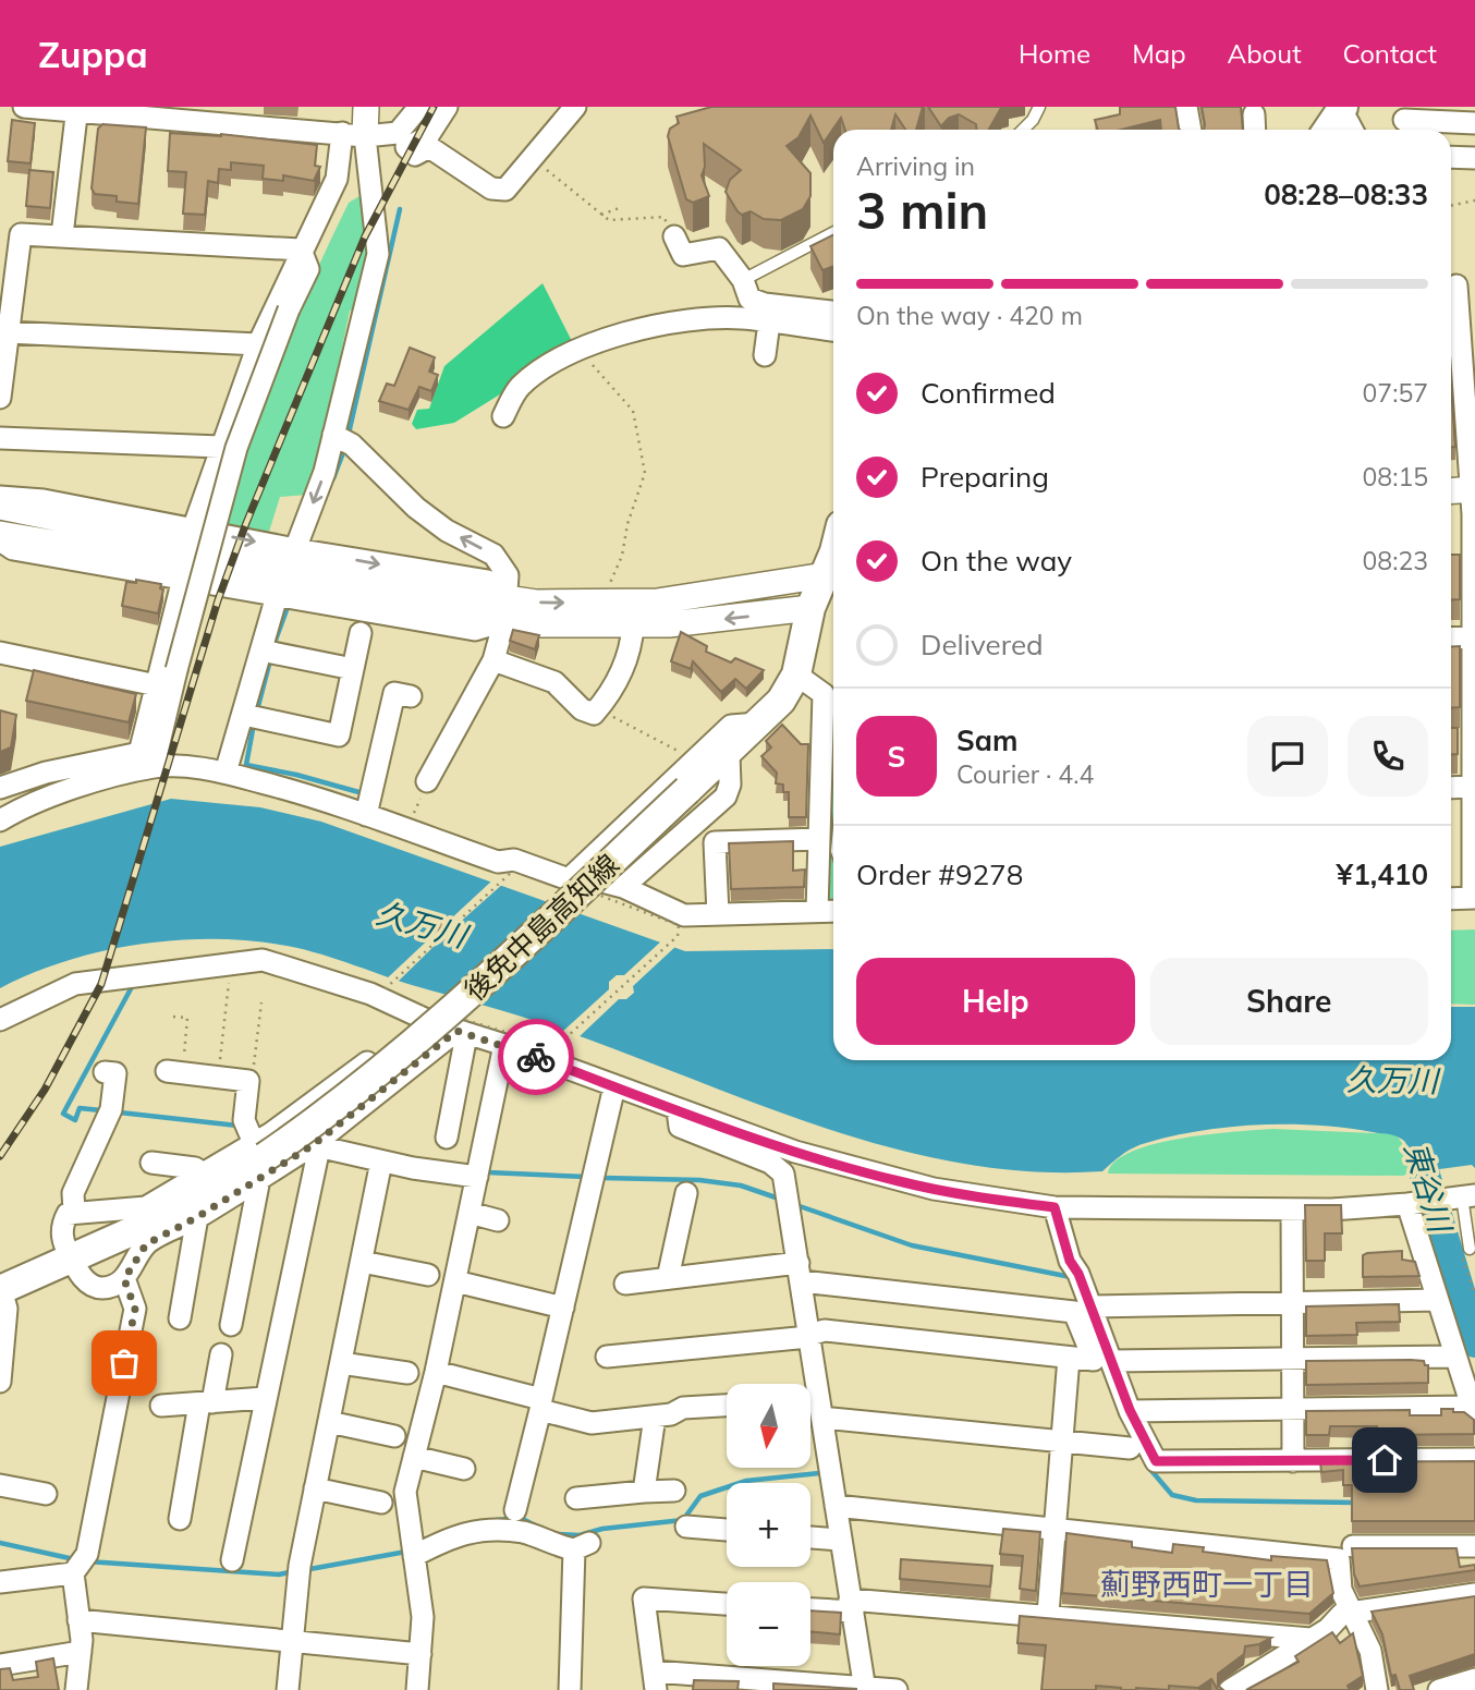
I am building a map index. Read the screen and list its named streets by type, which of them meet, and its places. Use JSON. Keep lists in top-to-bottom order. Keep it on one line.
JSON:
{"streets":{"main road":["後免中島高知線"]},"districts":["薊野西町一丁目"],"water":["久万川","東谷川"],"north":"bottom","page":{"header":"Zuppa","nav":["Home","Map","About","Contact"],"heading":["3 min","Arriving in","08:28–08:33"],"panel":["Sam","Courier · 4.4","Order #9278","¥1,410"],"bar":"On the way · 420 m","list":[["Confirmed","07:57"],["Preparing","08:15"],["On the way","08:23"],"Delivered"],"round":"S","buttons":["Help","Share"],"map_buttons":["+","−"]}}
